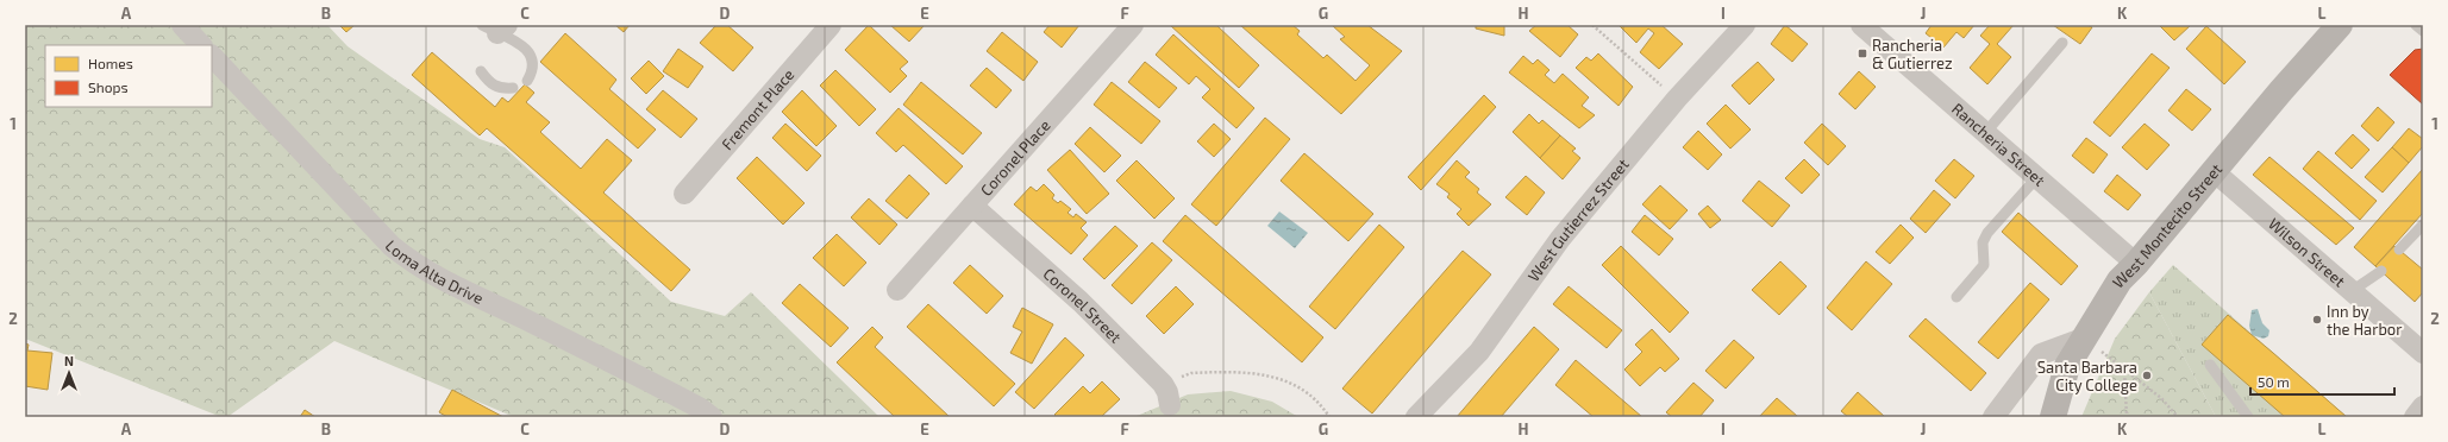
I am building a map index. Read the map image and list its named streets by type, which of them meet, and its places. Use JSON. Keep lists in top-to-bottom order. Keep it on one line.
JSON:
{"streets":{"main road":["West Montecito Street"],"street":["Fremont Place","Rancheria Street","Coronel Place","West Gutierrez Street","Wilson Street","Loma Alta Drive","Coronel Street"]},"crossings":[["Rancheria Street","West Montecito Street"],["Coronel Place","Coronel Street"],["West Montecito Street","Wilson Street"]],"places":{"transit":["Rancheria & Gutierrez"],"other":["Inn by the Harbor","Santa Barbara City College"]},"legend":["Homes","Shops"],"scale_bar":"50 m","north":"top","grid":{"columns":["A","B","C","D","E","F","G","H","I","J","K","L"],"rows":["1","2"]}}
